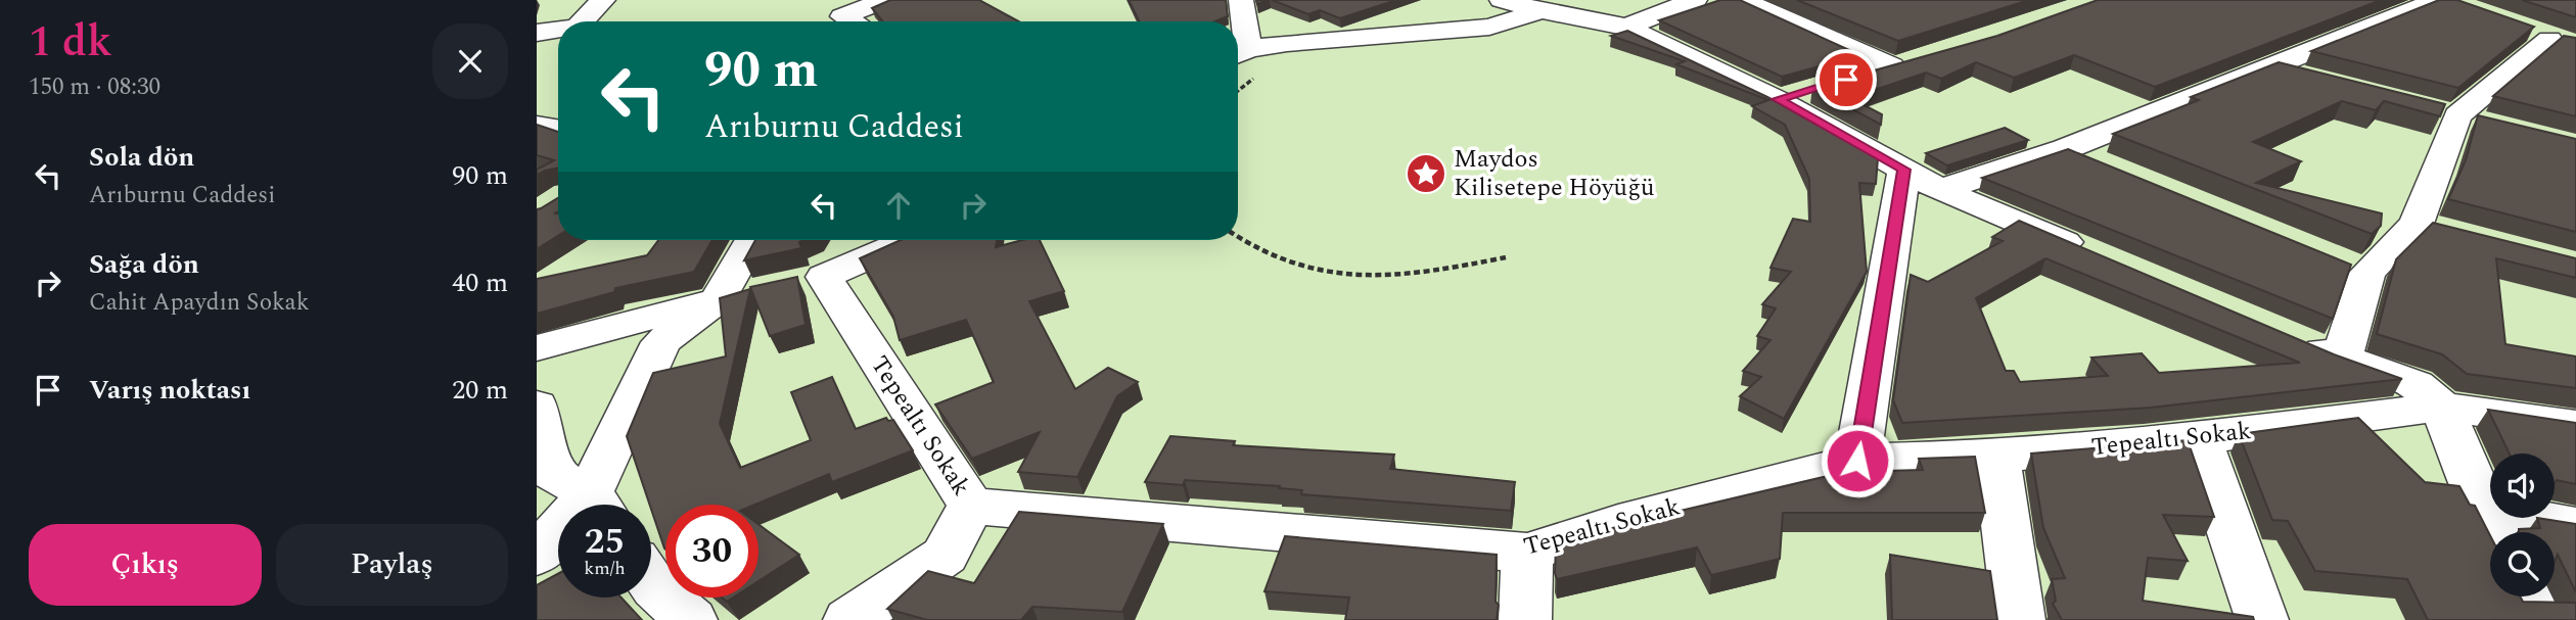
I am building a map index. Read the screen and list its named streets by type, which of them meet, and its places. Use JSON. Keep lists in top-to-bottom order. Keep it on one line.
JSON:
{"streets":{"street":["Tepealtı Sokak"]},"places":{"place":["Maydos Kilisetepe Höyüğü"]},"page":{"heading":["1 dk","150 m · 08:30"],"turn":["90 m","Arıburnu Caddesi"],"list":[{"name":"Sola dön","note":"Arıburnu Caddesi","value":"90 m"},{"name":"Sağa dön","note":"Cahit Apaydın Sokak","value":"40 m"},{"name":"Varış noktası","value":"20 m"}],"speed":"25 km/h","limit":"30","buttons":["Çıkış","Paylaş"]}}
